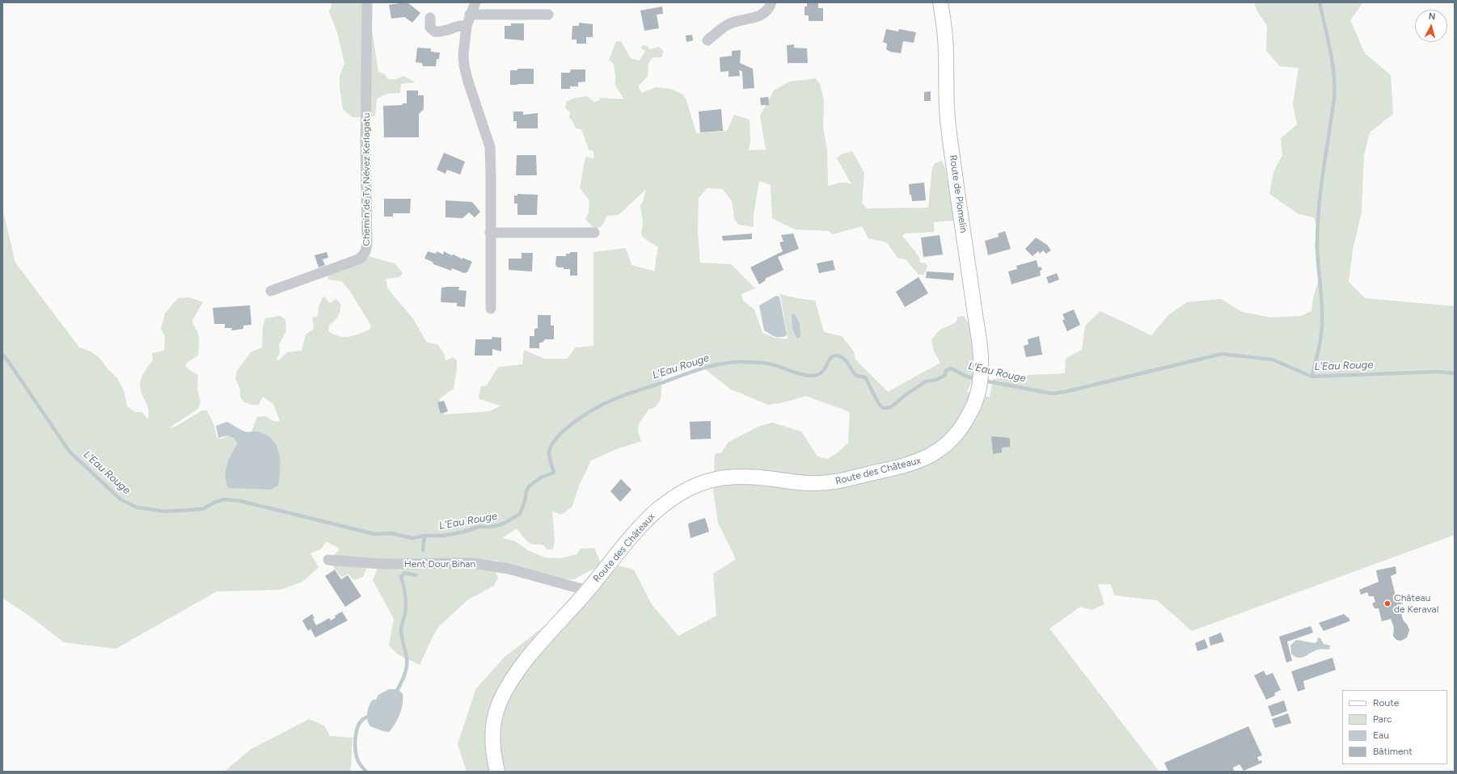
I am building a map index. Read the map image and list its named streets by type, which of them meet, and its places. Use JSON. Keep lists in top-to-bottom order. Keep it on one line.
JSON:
{"streets":{"street":["Chemin de Ty Névez Kerlagatu","Route de Plomelin","Route des Châteaux","Hent Dour Bihan"]},"crossings":[["Route de Plomelin","Route des Châteaux"],["Route des Châteaux","Hent Dour Bihan"]],"water":["L'Eau Rouge"],"places":["Château de Keraval"],"legend":["Route","Parc","Eau","Bâtiment"],"north":"top"}
